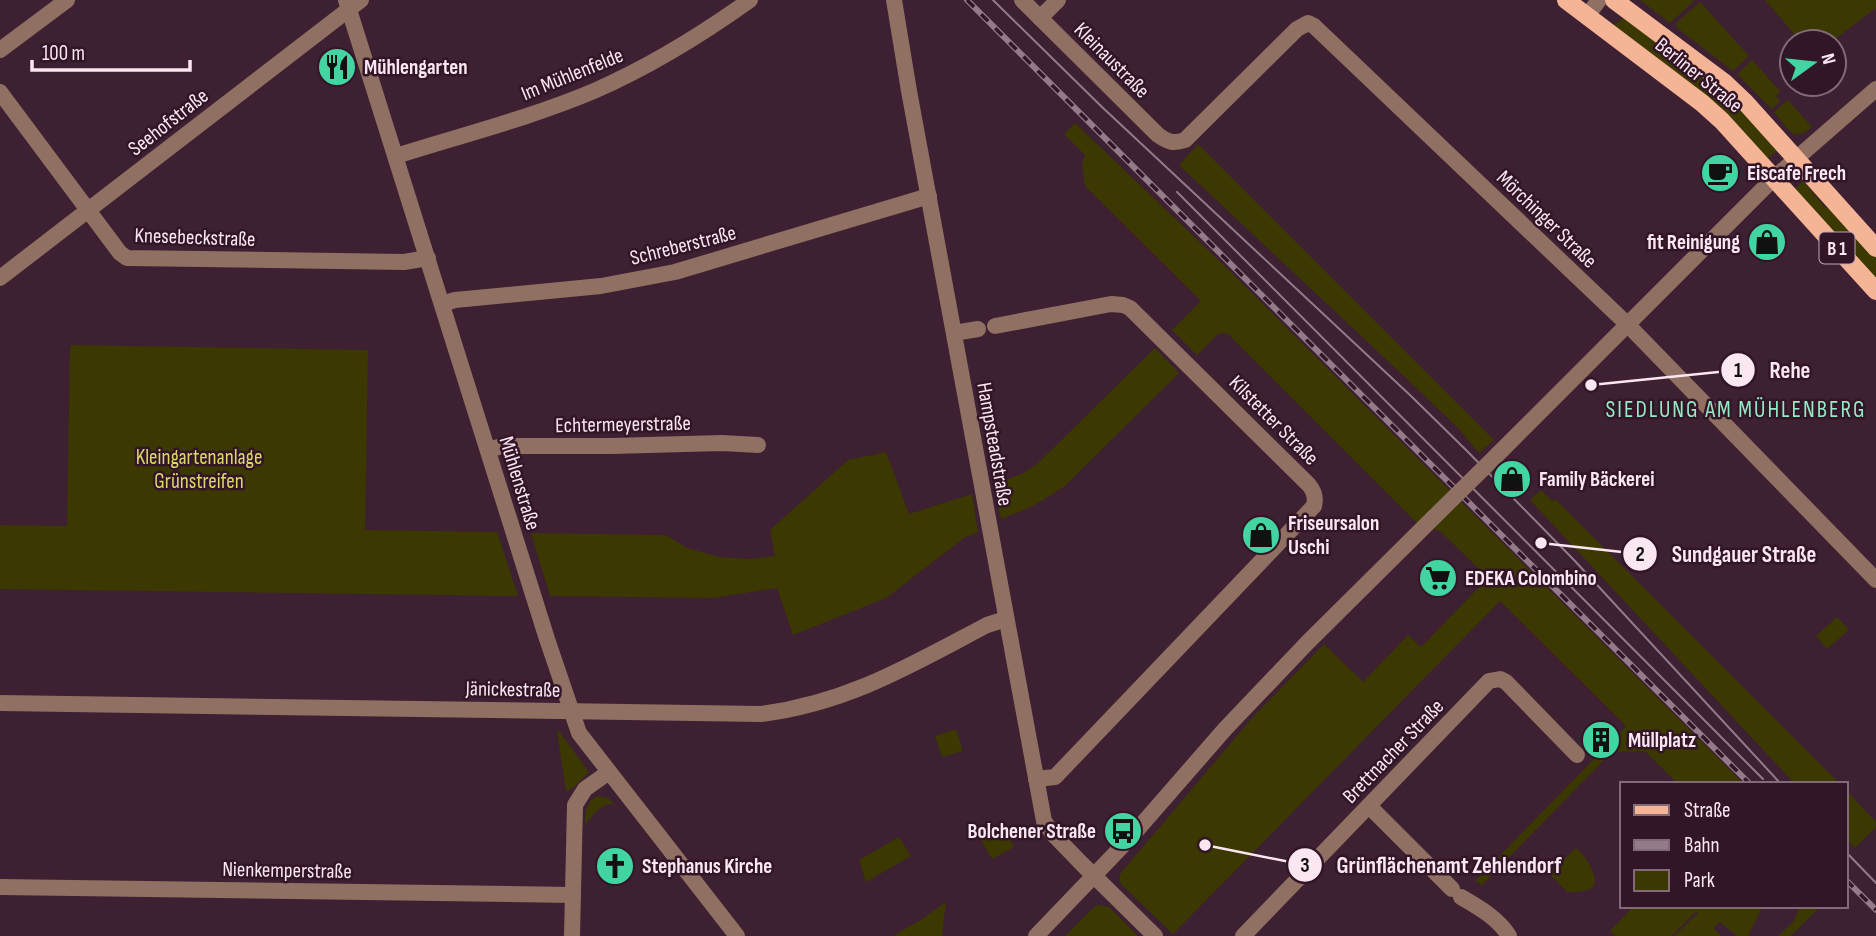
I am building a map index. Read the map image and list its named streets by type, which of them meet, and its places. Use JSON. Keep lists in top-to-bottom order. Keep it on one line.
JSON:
{"streets":{"main road":["Berliner Straße","B 1"],"street":["Kleinaustraße","Im Mühlenfelde","Seehofstraße","Mörchinger Straße","Knesebeckstraße","Schreberstraße","Kilstetter Straße","Echtermeyerstraße","Hampsteadstraße","Mühlenstraße","Jänickestraße","Brettnacher Straße","Nienkemperstraße"]},"crossings":[["Kleinaustraße","Mörchinger Straße"],["Im Mühlenfelde","Mühlenstraße"],["Seehofstraße","Knesebeckstraße"],["Seehofstraße","Mühlenstraße"],["Knesebeckstraße","Mühlenstraße"],["Schreberstraße","Hampsteadstraße"],["Schreberstraße","Mühlenstraße"],["Kilstetter Straße","Hampsteadstraße"],["Echtermeyerstraße","Mühlenstraße"],["Hampsteadstraße","Jänickestraße"],["Mühlenstraße","Jänickestraße"]],"districts":["SIEDLUNG AM MÜHLENBERG"],"parks":["Kleingartenanlage Grünstreifen"],"places":{"restaurant":["Mühlengarten"],"cafe":["Eiscafe Frech"],"shop":["fit Reinigung","Family Bäckerei","Friseursalon Uschi"],"other":["Rehe","Sundgauer Straße","Grünflächenamt Zehlendorf"],"supermarket":["EDEKA Colombino"],"building":["Müllplatz"],"bus stop":["Bolchener Straße"],"church":["Stephanus Kirche"]},"legend":["Straße","Bahn","Park"],"scale_bar":"100 m","north":"right"}
